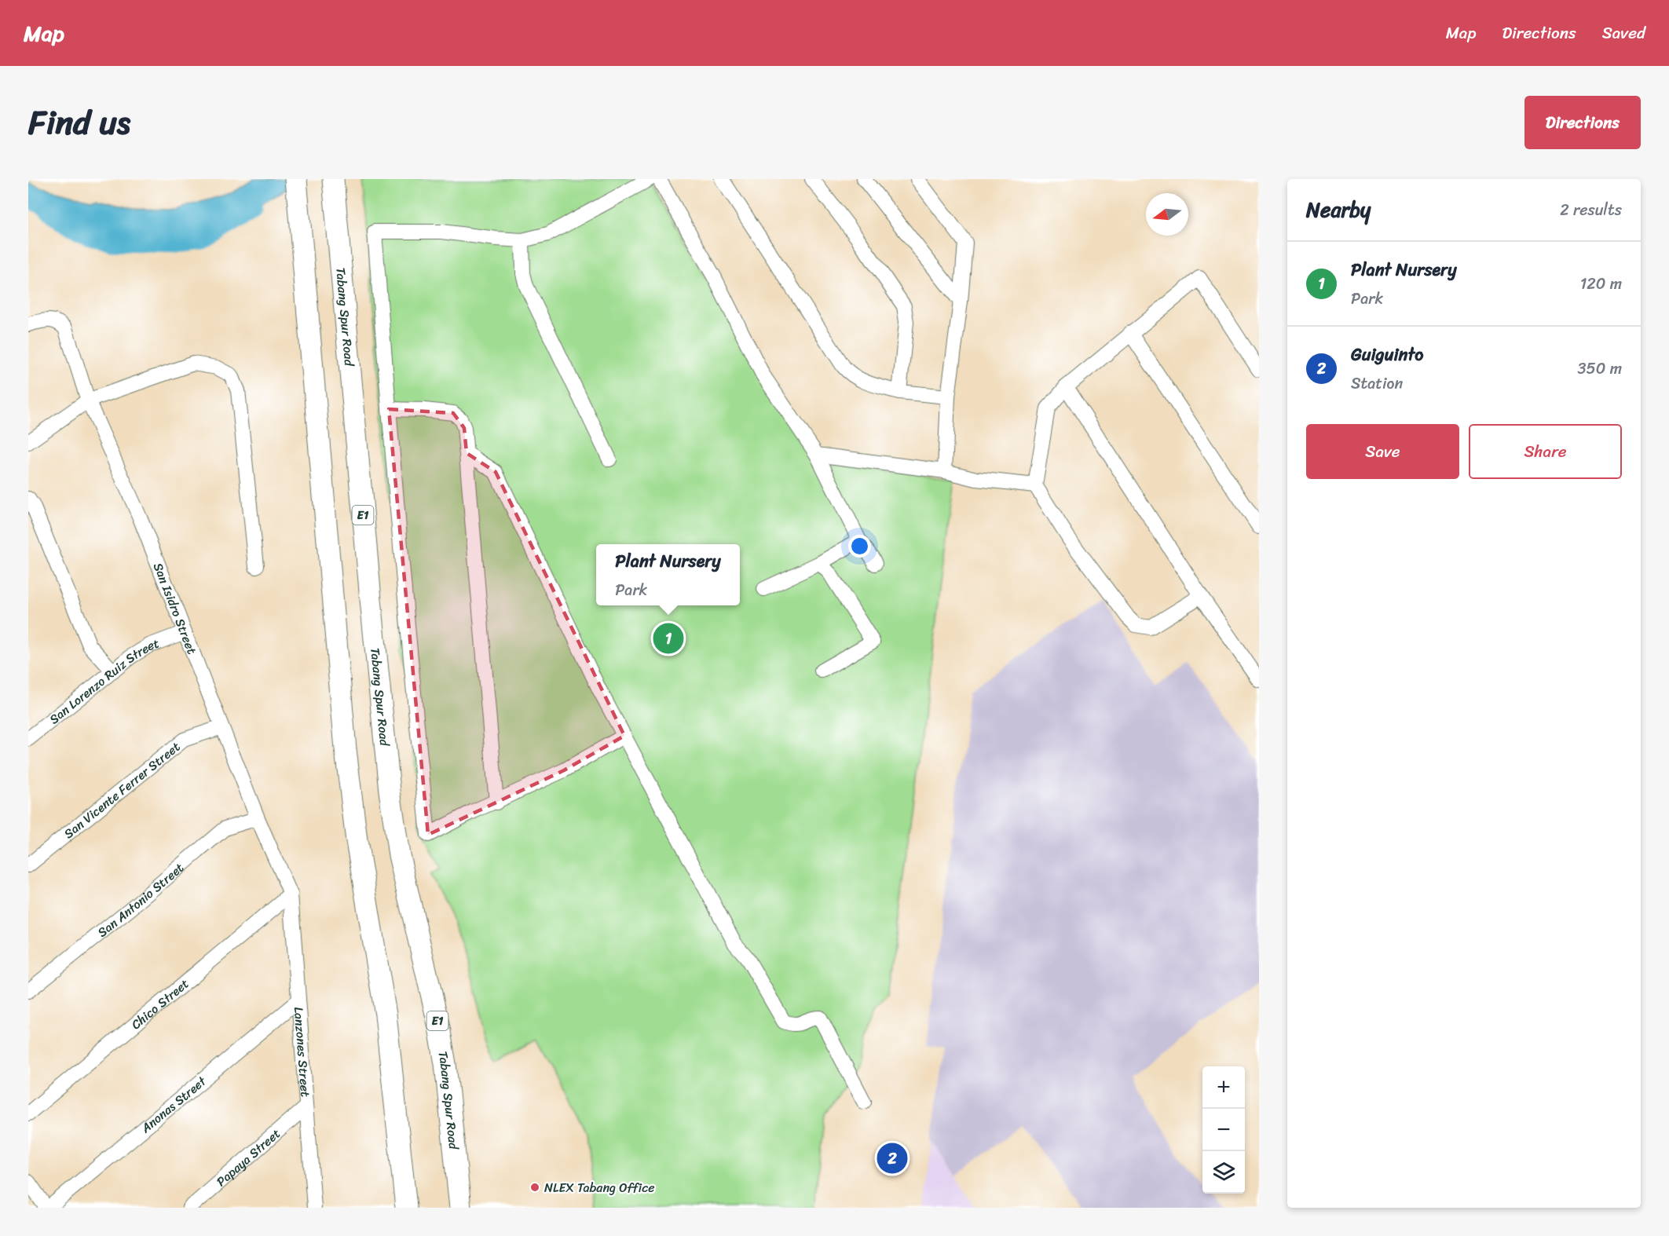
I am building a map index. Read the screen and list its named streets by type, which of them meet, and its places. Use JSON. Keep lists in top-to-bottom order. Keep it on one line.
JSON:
{"streets":{"highway":["Tabang Spur Road","E1"],"street":["San Isidro Street","San Lorenzo Ruiz Street","San Vicente Ferrer Street","San Antonio Street","Chico Street","Lanzones Street","Anonas Street","Papaya Street"]},"crossings":[["San Isidro Street","San Lorenzo Ruiz Street"],["San Isidro Street","San Vicente Ferrer Street"],["San Isidro Street","San Antonio Street"],["San Isidro Street","Chico Street"],["San Isidro Street","Lanzones Street"],["Chico Street","Lanzones Street"],["Lanzones Street","Anonas Street"],["Lanzones Street","Papaya Street"]],"places":["NLEX Tabang Office"],"north":"left","page":{"header":"Map","nav":["Map","Directions","Saved"],"title":"Find us","buttons":["Directions",["Save","Share"]],"heading":["Nearby","2 results"],"list":[{"mark":"1","name":"Plant Nursery","note":"Park","value":"120 m"},{"mark":"2","name":"Guiguinto","note":"Station","value":"350 m"}],"popup":["Plant Nursery","Park"],"pins":["1","2"],"map_buttons":["+","−"]}}
